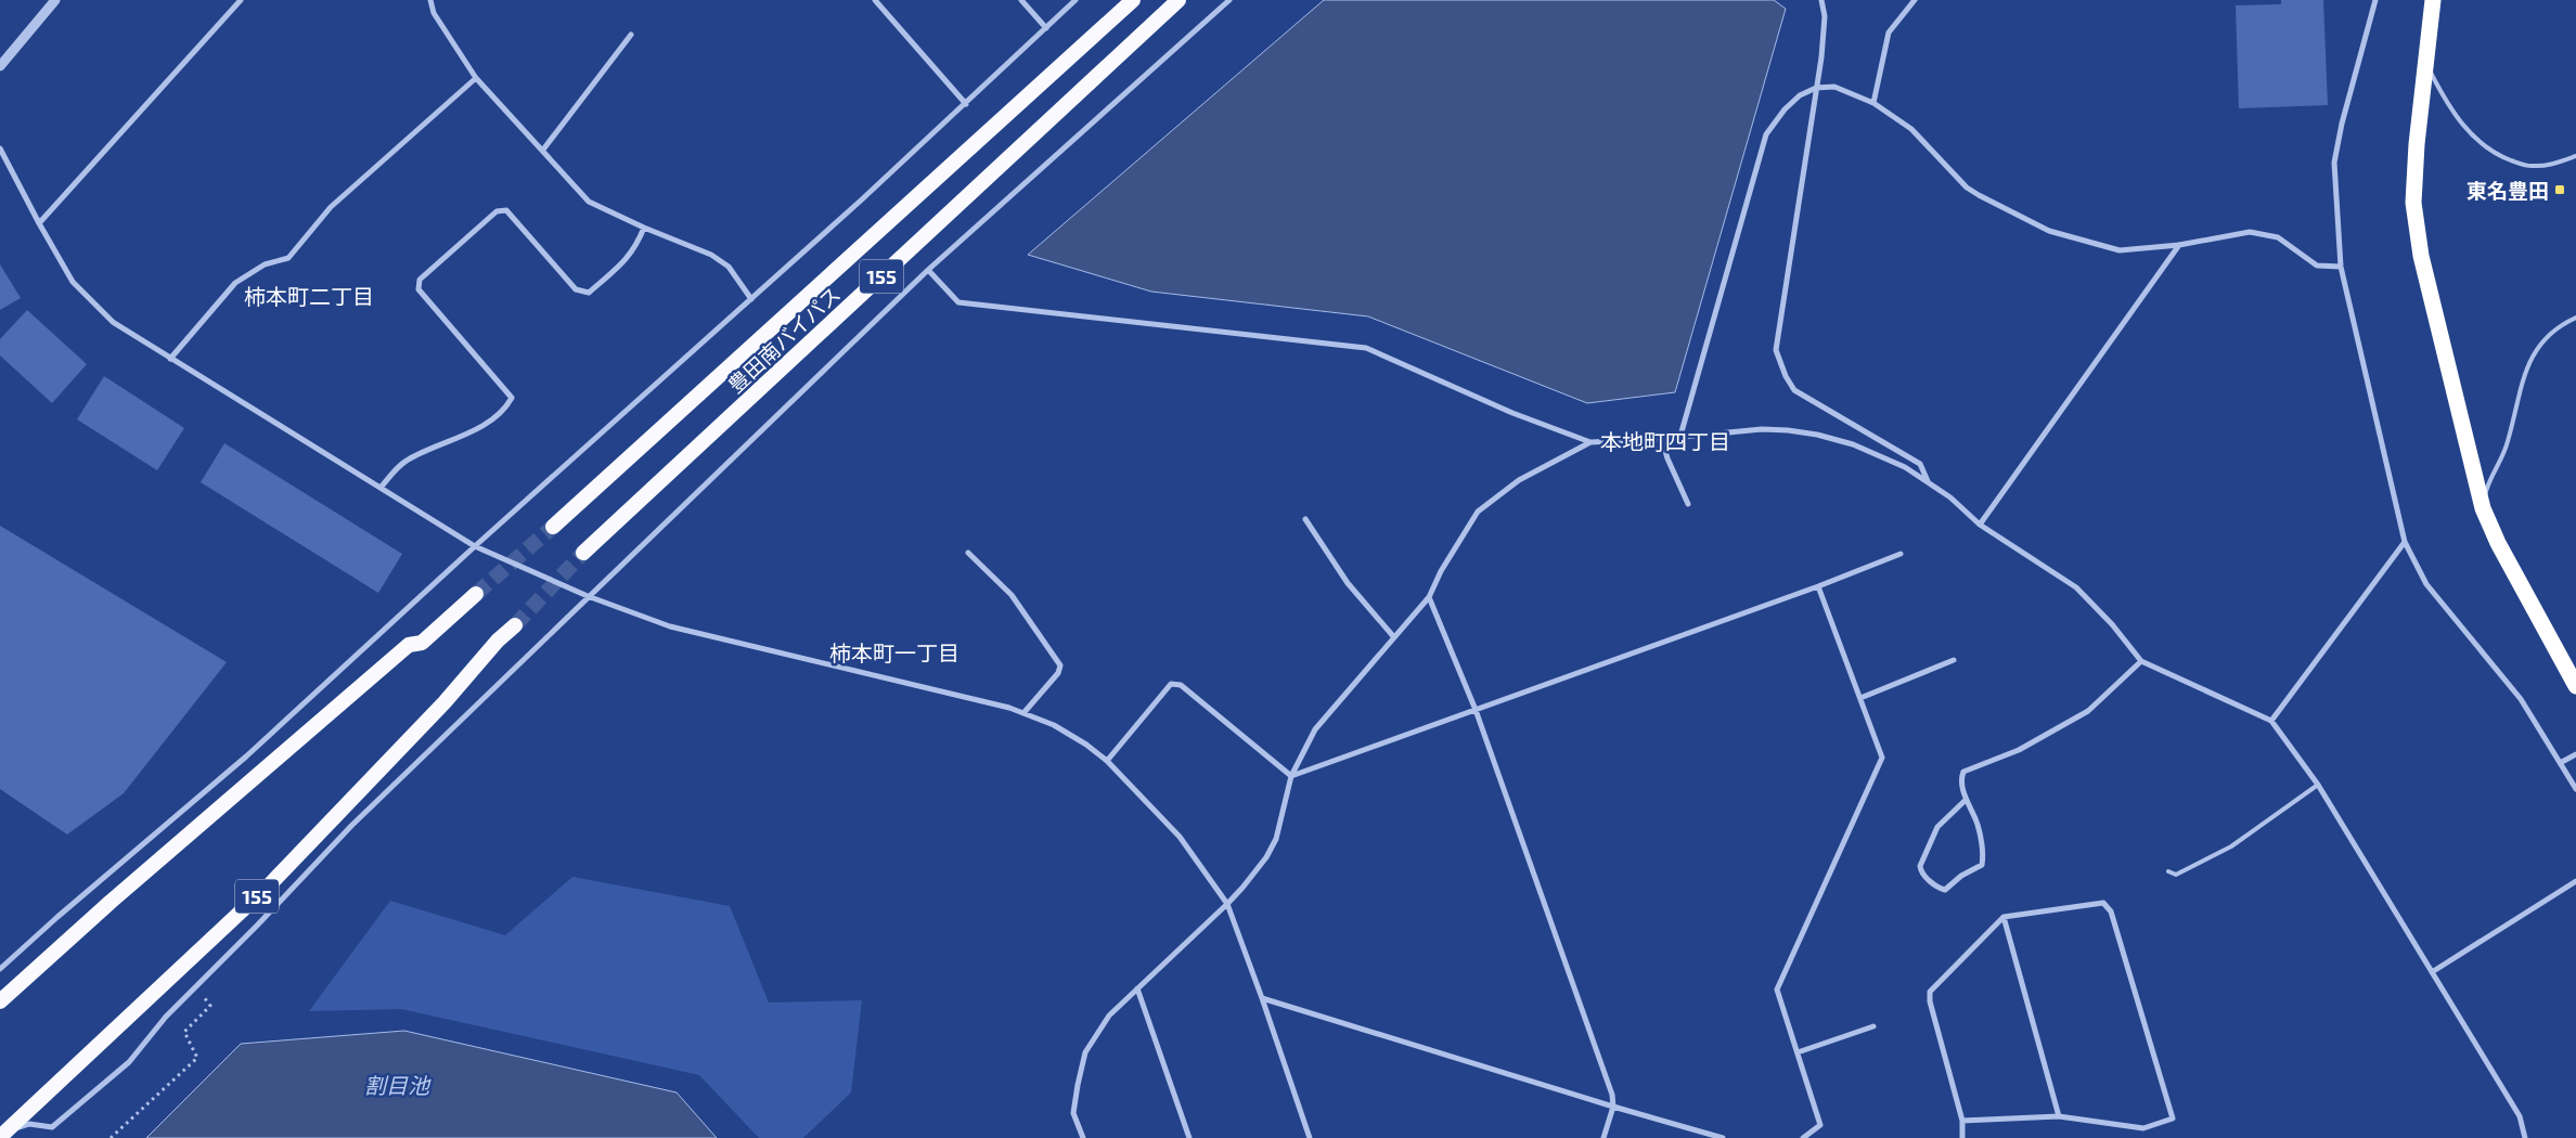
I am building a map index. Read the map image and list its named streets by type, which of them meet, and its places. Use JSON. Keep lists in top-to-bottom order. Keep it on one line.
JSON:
{"streets":{"highway":["155","豊田南バイパス"]},"districts":["柿本町二丁目","本地町四丁目","柿本町一丁目"],"water":["割目池"],"places":{"transit":["東名豊田"]}}
